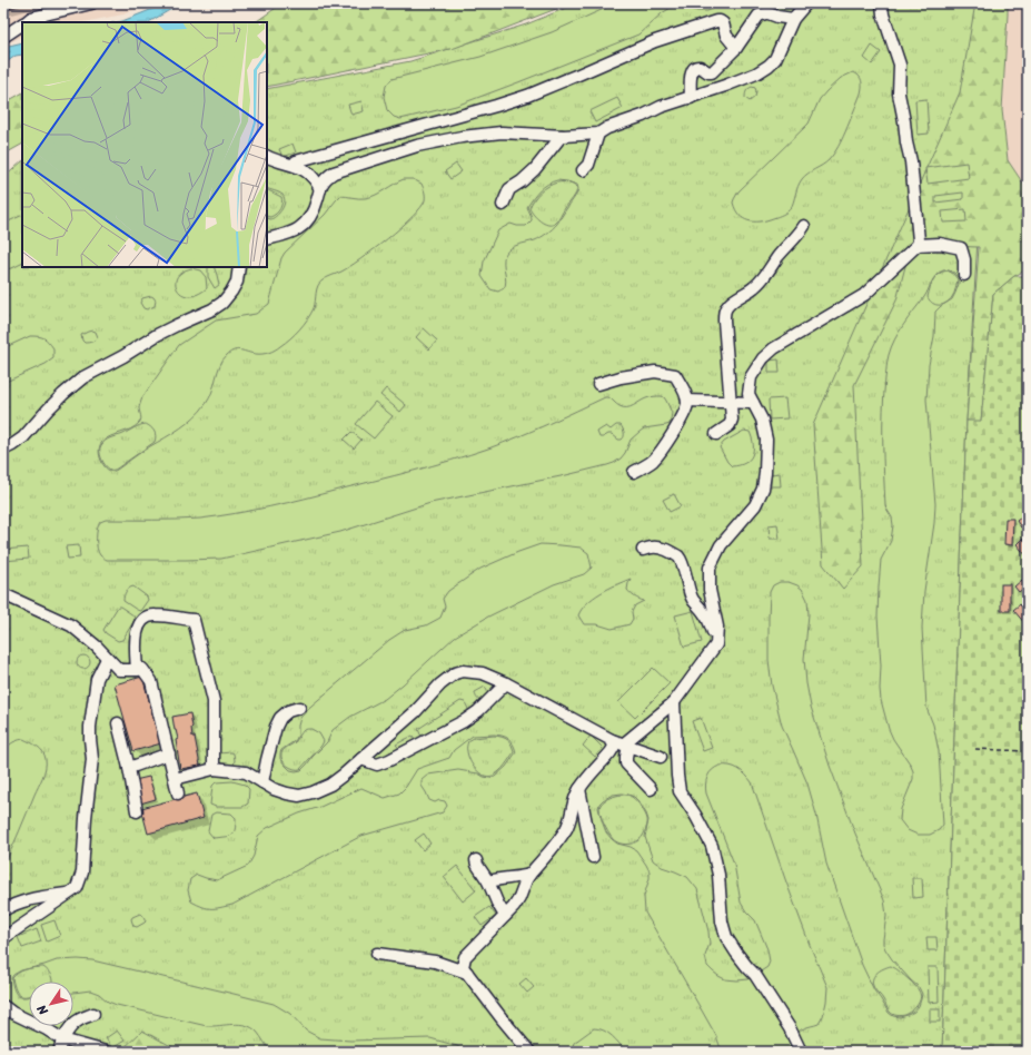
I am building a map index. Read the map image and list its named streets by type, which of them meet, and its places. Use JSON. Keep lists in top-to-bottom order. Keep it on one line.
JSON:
{"north":"bottom left"}
